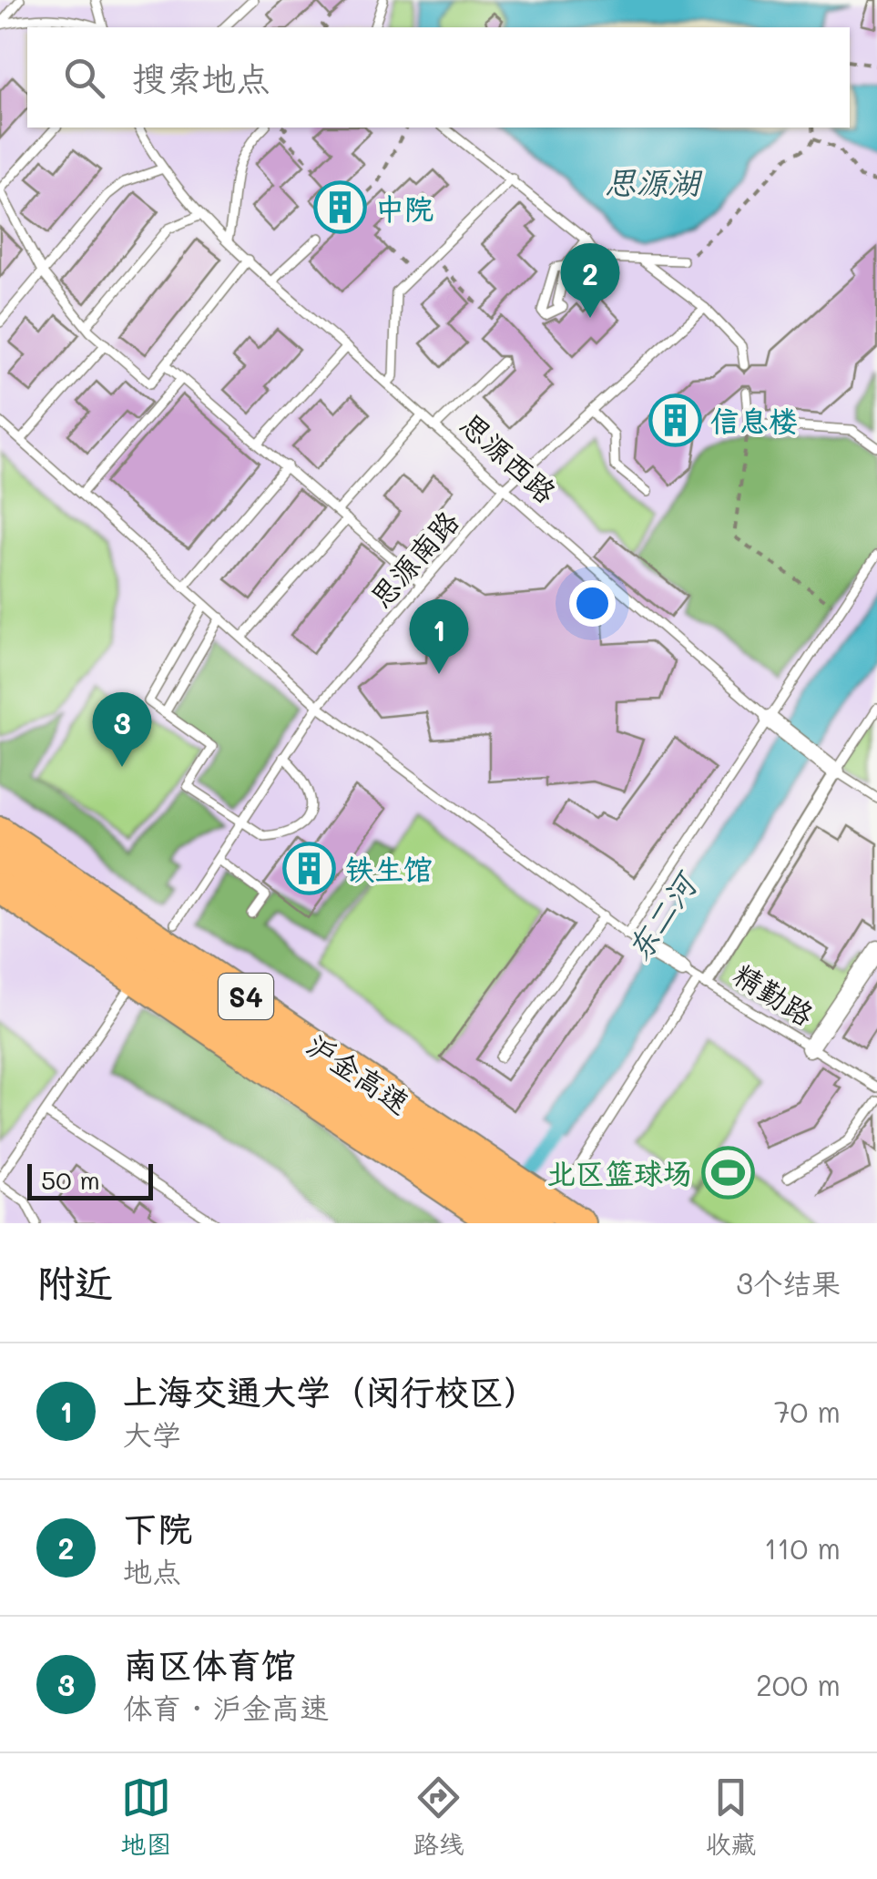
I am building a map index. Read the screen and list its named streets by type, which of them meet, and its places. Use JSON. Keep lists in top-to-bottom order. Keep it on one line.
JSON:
{"streets":{"highway":["S4","沪金高速"],"street":["思源西路","精勤路"],"lane":["思源南路"]},"crossings":[["思源西路","思源南路"]],"water":["思源湖","东二河"],"places":{"building":["中院","信息楼","铁生馆"],"sports":["北区篮球场"]},"scale_bar":"50 m","page":{"search":"搜索地点","pins":["2","1","3"],"scale":"50 m","heading":["附近","3个结果"],"list":[{"mark":"1","name":"上海交通大学（闵行校区）","note":"大学","value":"70 m"},{"mark":"2","name":"下院","note":"地点","value":"110 m"},{"mark":"3","name":"南区体育馆","note":"体育 · 沪金高速","value":"200 m"}],"nav":["地图","路线","收藏"]}}
